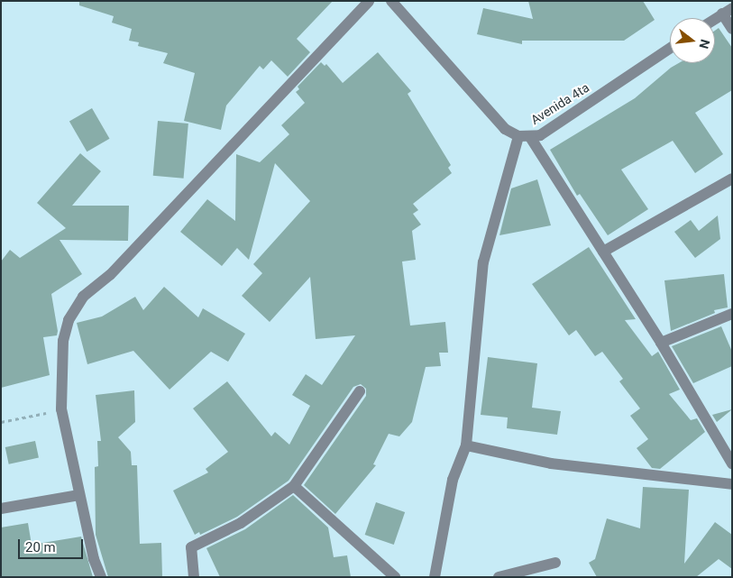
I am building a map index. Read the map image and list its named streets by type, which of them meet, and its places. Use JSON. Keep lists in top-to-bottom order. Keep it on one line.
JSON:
{"streets":{"street":["Avenida 4ta"]},"scale_bar":"20 m","north":"right"}
